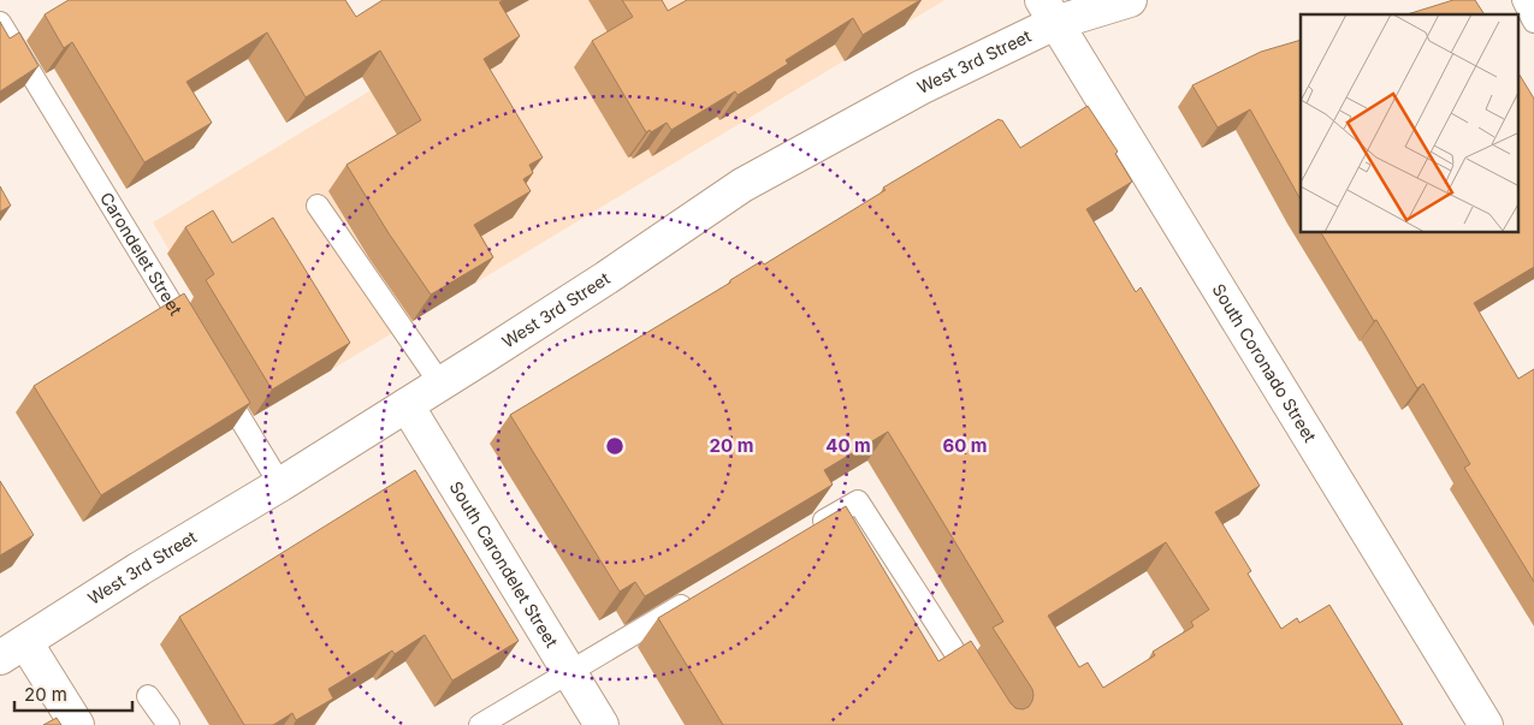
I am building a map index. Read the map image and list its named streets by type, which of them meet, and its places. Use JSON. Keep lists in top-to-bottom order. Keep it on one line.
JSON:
{"streets":{"street":["West 3rd Street","South Coronado Street","South Carondelet Street"],"lane":["Carondelet Street"]},"crossings":[["West 3rd Street","South Coronado Street"],["West 3rd Street","South Carondelet Street"]],"scale_bar":"20 m","rings":["20 m","40 m","60 m"]}
